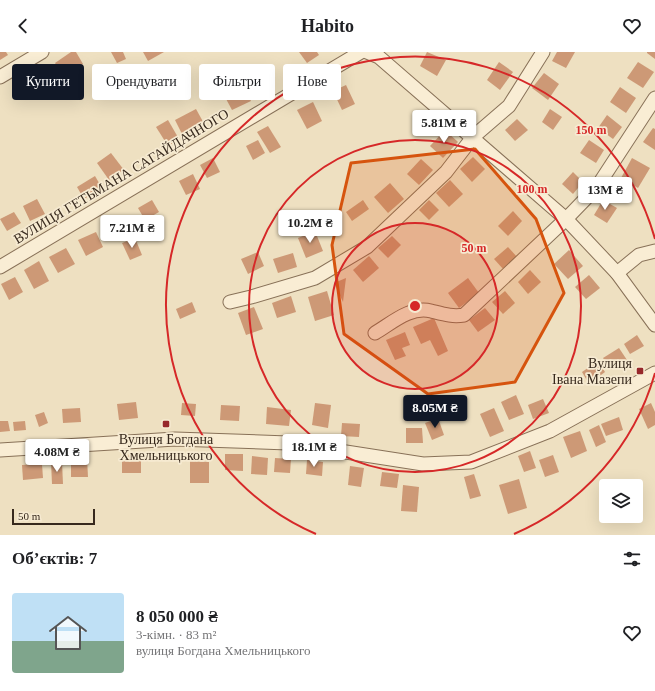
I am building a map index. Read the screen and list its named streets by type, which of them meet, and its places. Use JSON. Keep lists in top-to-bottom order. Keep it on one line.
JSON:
{"streets":{"street":["ВУЛИЦЯ ГЕТЬМАНА САГАЙДАЧНОГО"]},"places":{"transit":["Вулиця Івана Мазепи","Вулиця Богдана Хмельницького"]},"scale_bar":"50 m","page":{"header":"Habito","chip":["Купити","Орендувати","Фільтри","Нове"],"price":["5.81M ₴","13M ₴","10.2M ₴","7.21M ₴","8.05M ₴","18.1M ₴","4.08M ₴"],"scale":"50 m","heading":"Об’єктів: 7","list":[{"name":"8 050 000 ₴","note":"3-кімн. · 83 m² · вулиця Богдана Хмельницького"}]},"rings":["150 m","100 m","50 m"]}
